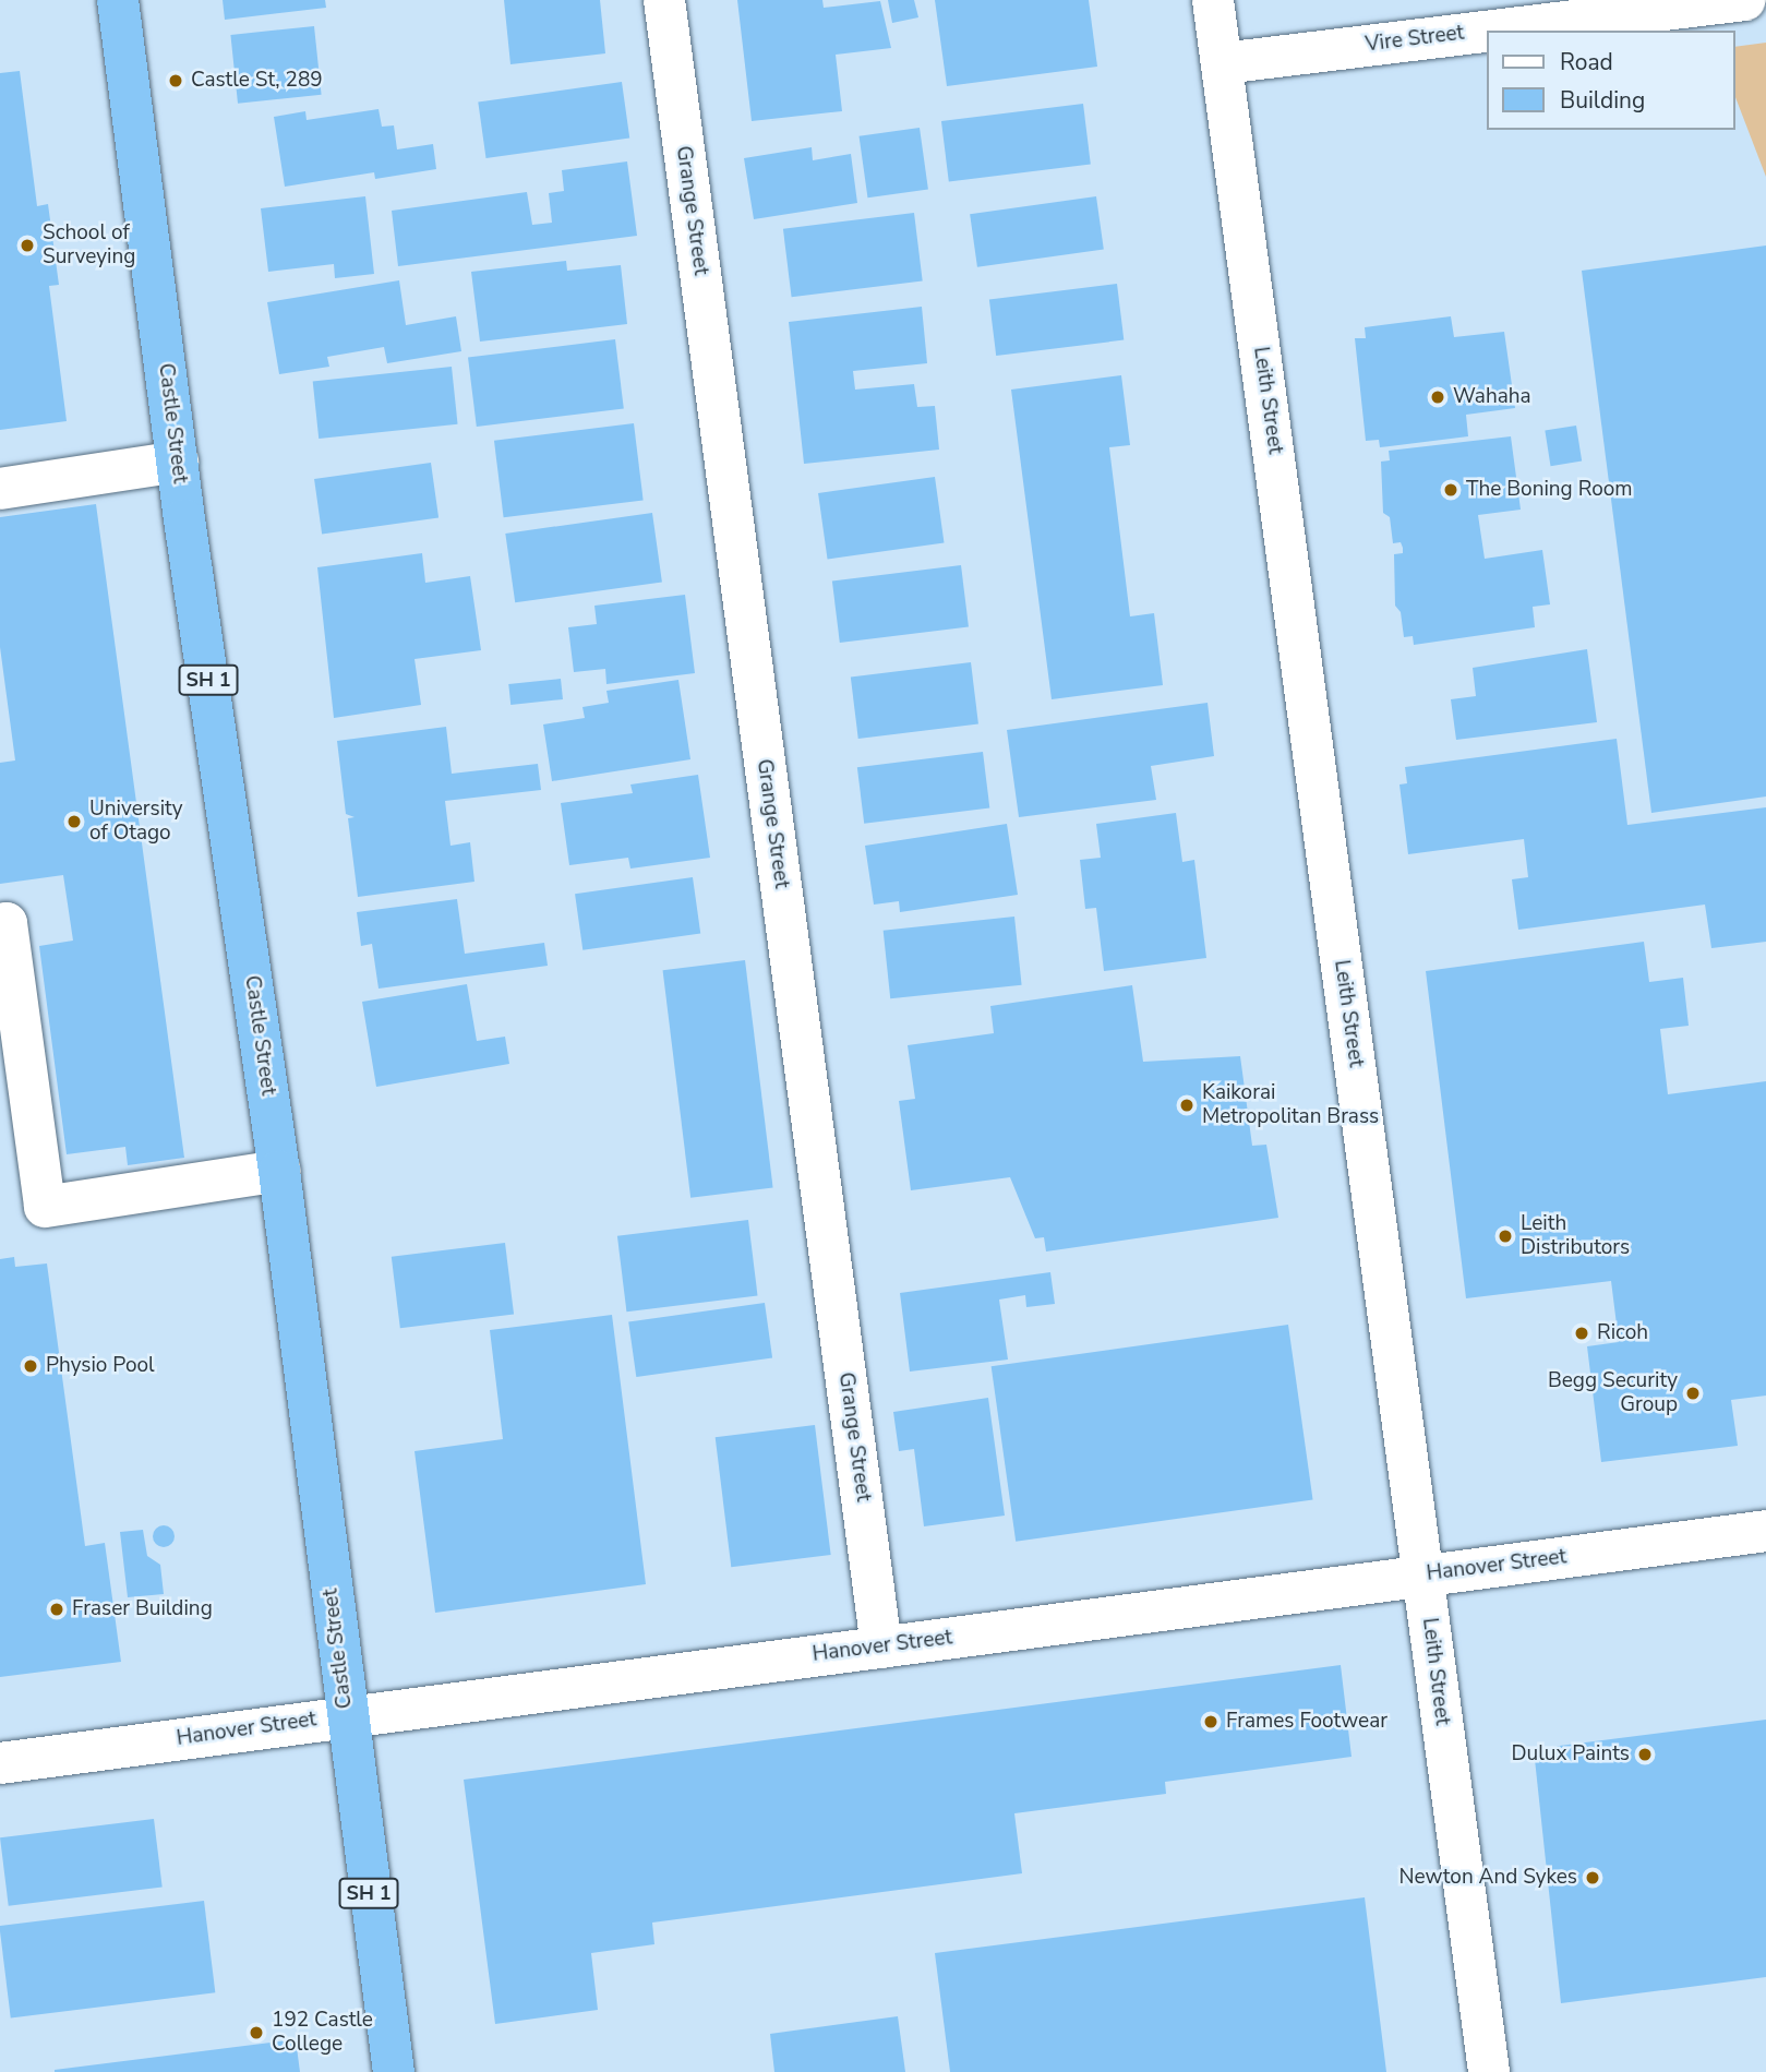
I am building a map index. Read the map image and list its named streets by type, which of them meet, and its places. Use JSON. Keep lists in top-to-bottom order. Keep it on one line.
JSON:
{"streets":{"highway":["Castle Street","SH 1"],"street":["Vire Street","Grange Street","Leith Street","Hanover Street"]},"crossings":[["Vire Street","Leith Street"],["Grange Street","Hanover Street"],["Leith Street","Hanover Street"],["Castle Street","Hanover Street"]],"places":["Castle St, 289","School of Surveying","Wahaha","The Boning Room","University of Otago","Kaikorai Metropolitan Brass","Leith Distributors","Ricoh","Physio Pool","Begg Security Group","Fraser Building","Frames Footwear","Dulux Paints","Newton And Sykes","192 Castle College"],"legend":["Road","Building"]}
